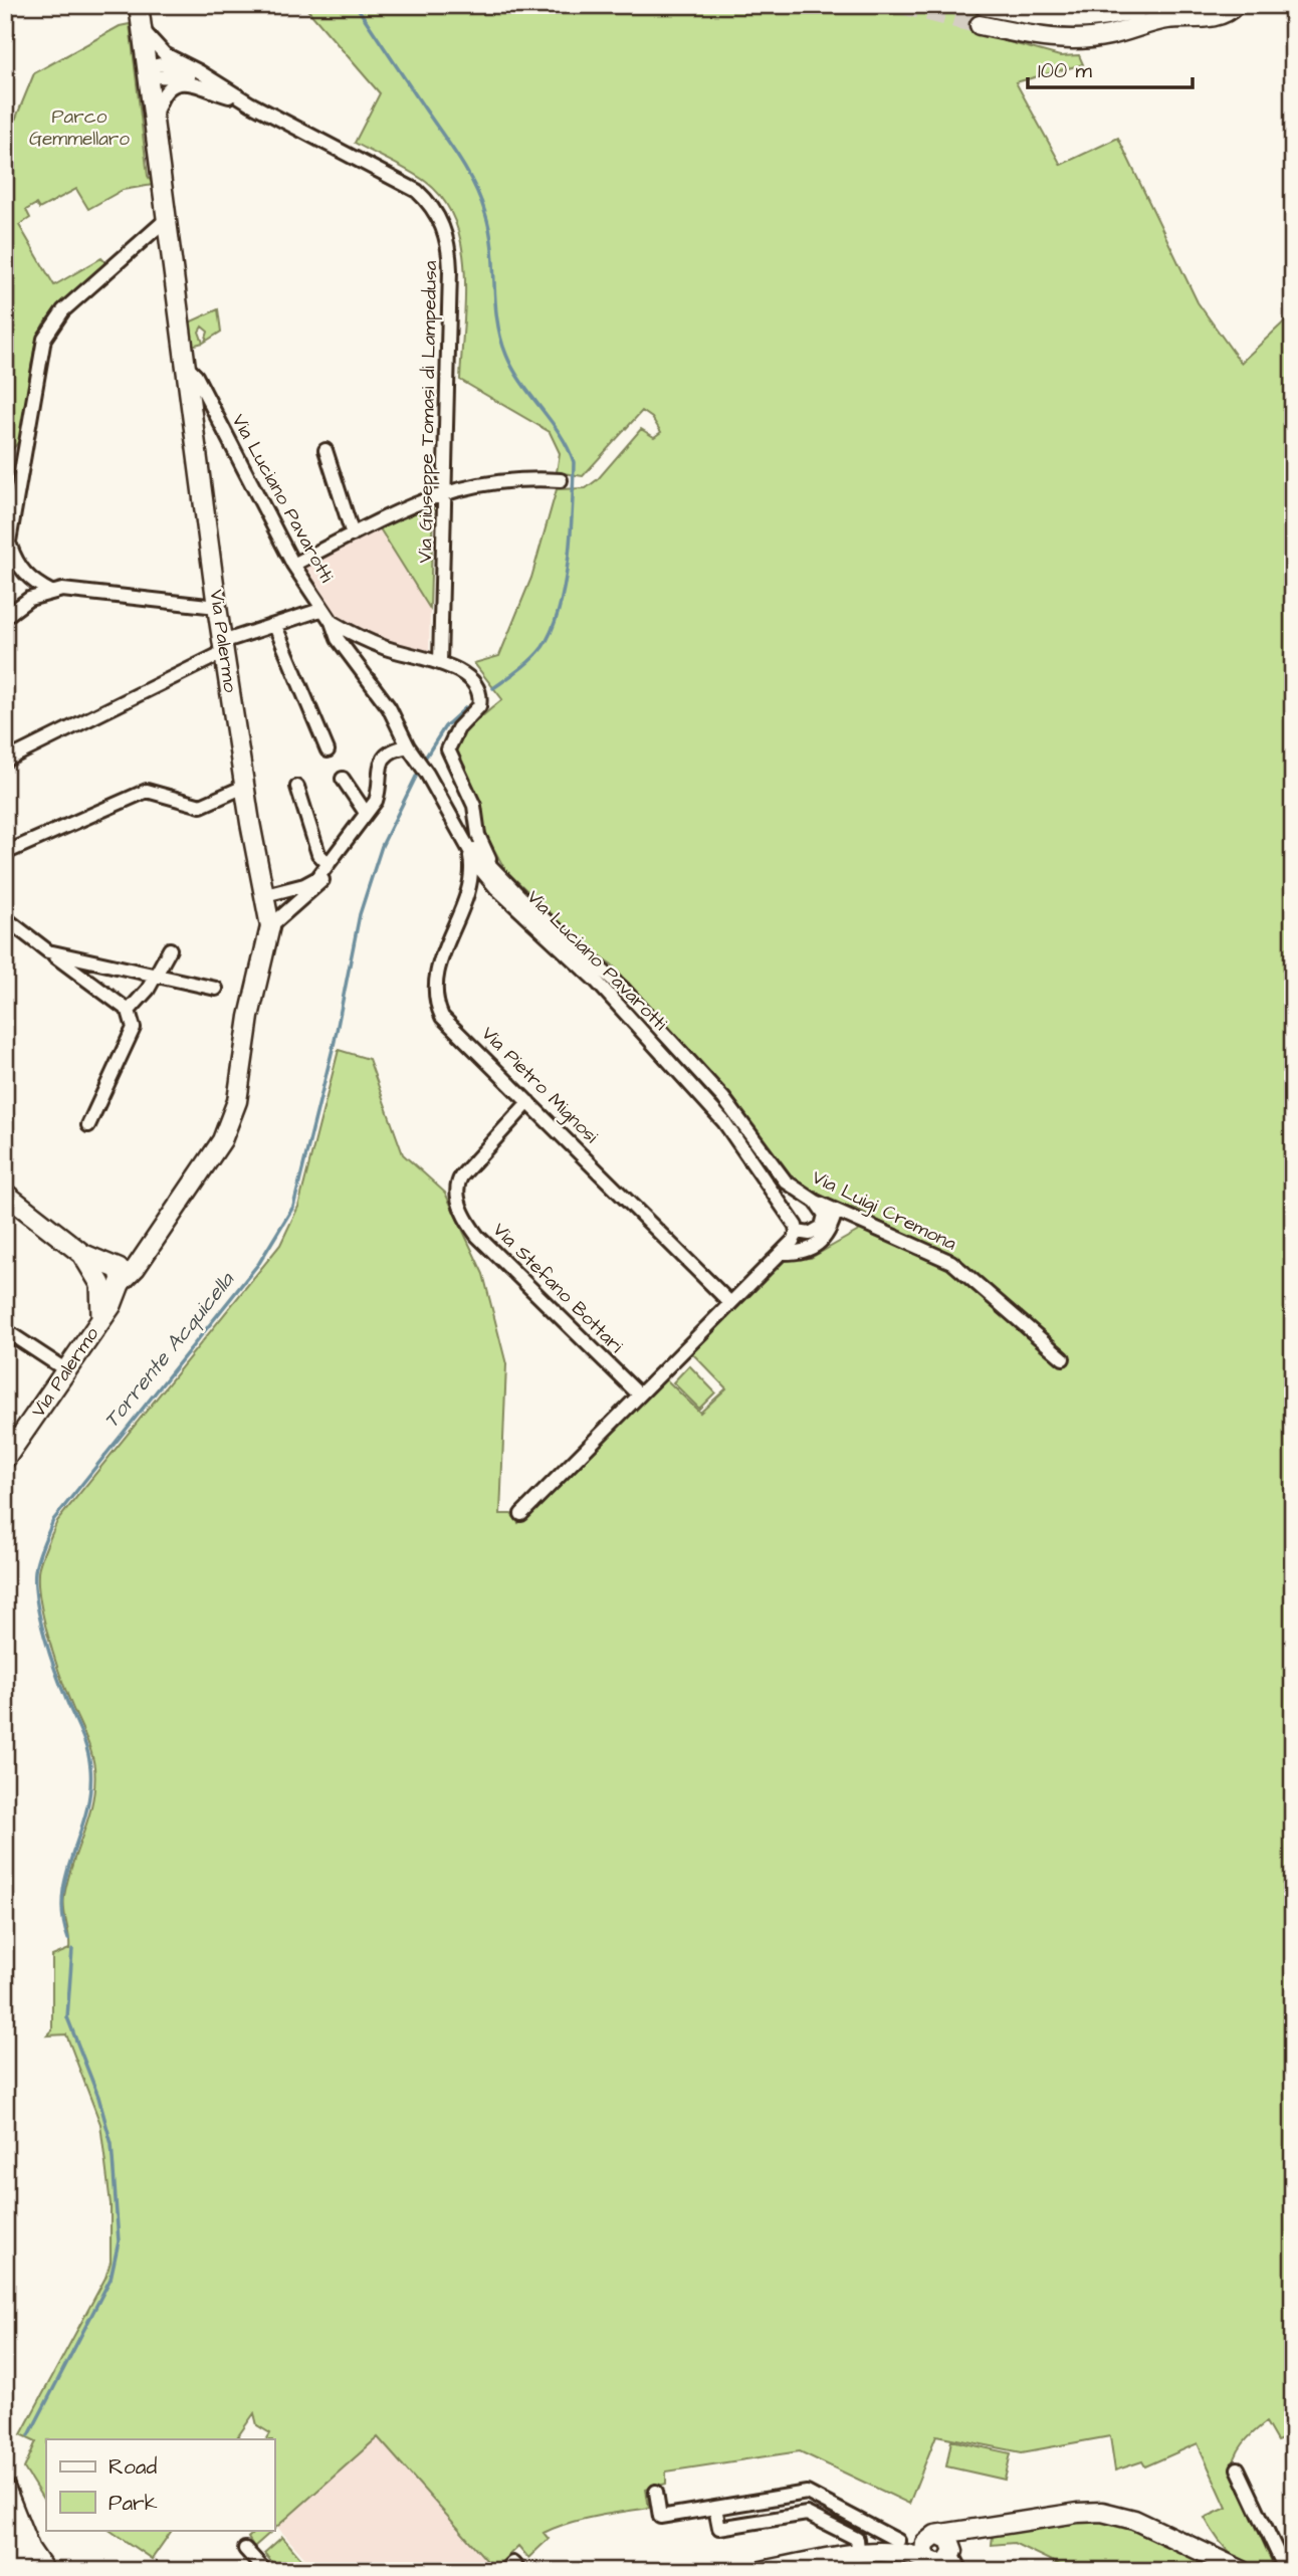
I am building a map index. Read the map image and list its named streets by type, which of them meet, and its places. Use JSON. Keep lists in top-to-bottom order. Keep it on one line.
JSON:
{"streets":{"main road":["Via Palermo"],"street":["Via Giuseppe Tomasi di Lampedusa","Via Luciano Pavarotti","Via Pietro Mignosi","Via Luigi Cremona","Via Stefano Bottari"]},"crossings":[["Via Giuseppe Tomasi di Lampedusa","Via Luigi Cremona"],["Via Luciano Pavarotti","Via Palermo"],["Via Luciano Pavarotti","Via Pietro Mignosi"],["Via Luciano Pavarotti","Via Luigi Cremona"],["Via Pietro Mignosi","Via Stefano Bottari"]],"water":["Torrente Acquicella"],"parks":["Parco Gemmellaro"],"legend":["Road","Park"],"scale_bar":"100 m"}
